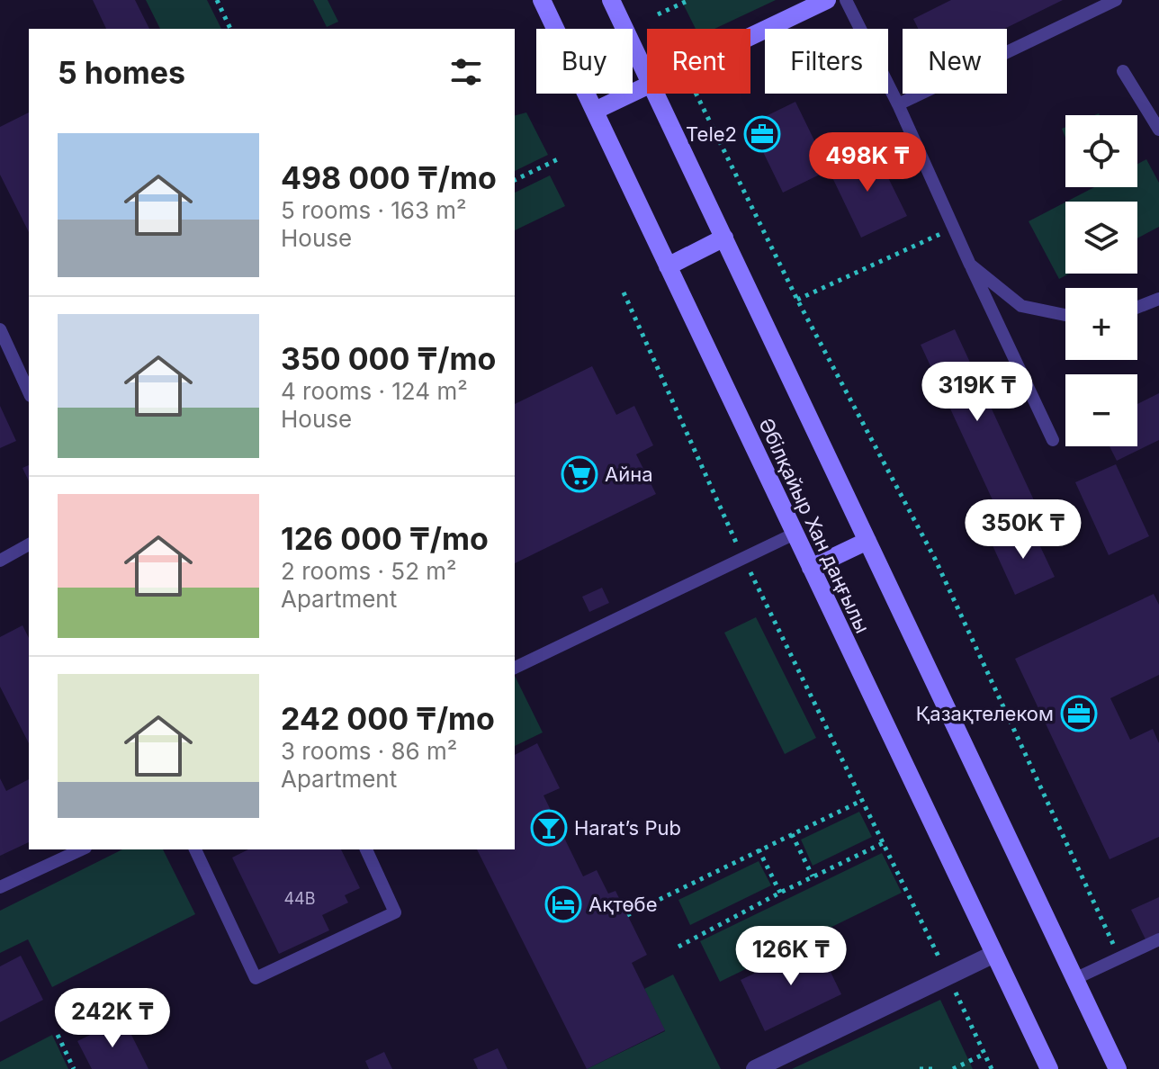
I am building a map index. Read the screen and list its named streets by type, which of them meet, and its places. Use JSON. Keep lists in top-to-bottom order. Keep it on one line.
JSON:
{"streets":{"main road":["Әбілқайыр Хан даңғылы"]},"places":{"office":["Tele2","Қазақтелеком"],"supermarket":["Айна"],"bar":["Harat’s Pub"],"hotel":["Ақтөбе"]},"house_numbers":["44В"],"page":{"chip":["Buy","Rent","Filters","New"],"heading":"5 homes","map_buttons":["+","−"],"list":[{"name":"498 000 ₸/mo","note":"5 rooms · 163 m² · House"},{"name":"350 000 ₸/mo","note":"4 rooms · 124 m² · House"},{"name":"126 000 ₸/mo","note":"2 rooms · 52 m² · Apartment"},{"name":"242 000 ₸/mo","note":"3 rooms · 86 m² · Apartment"}],"price":["498K ₸","319K ₸","350K ₸","126K ₸","242K ₸"]}}
